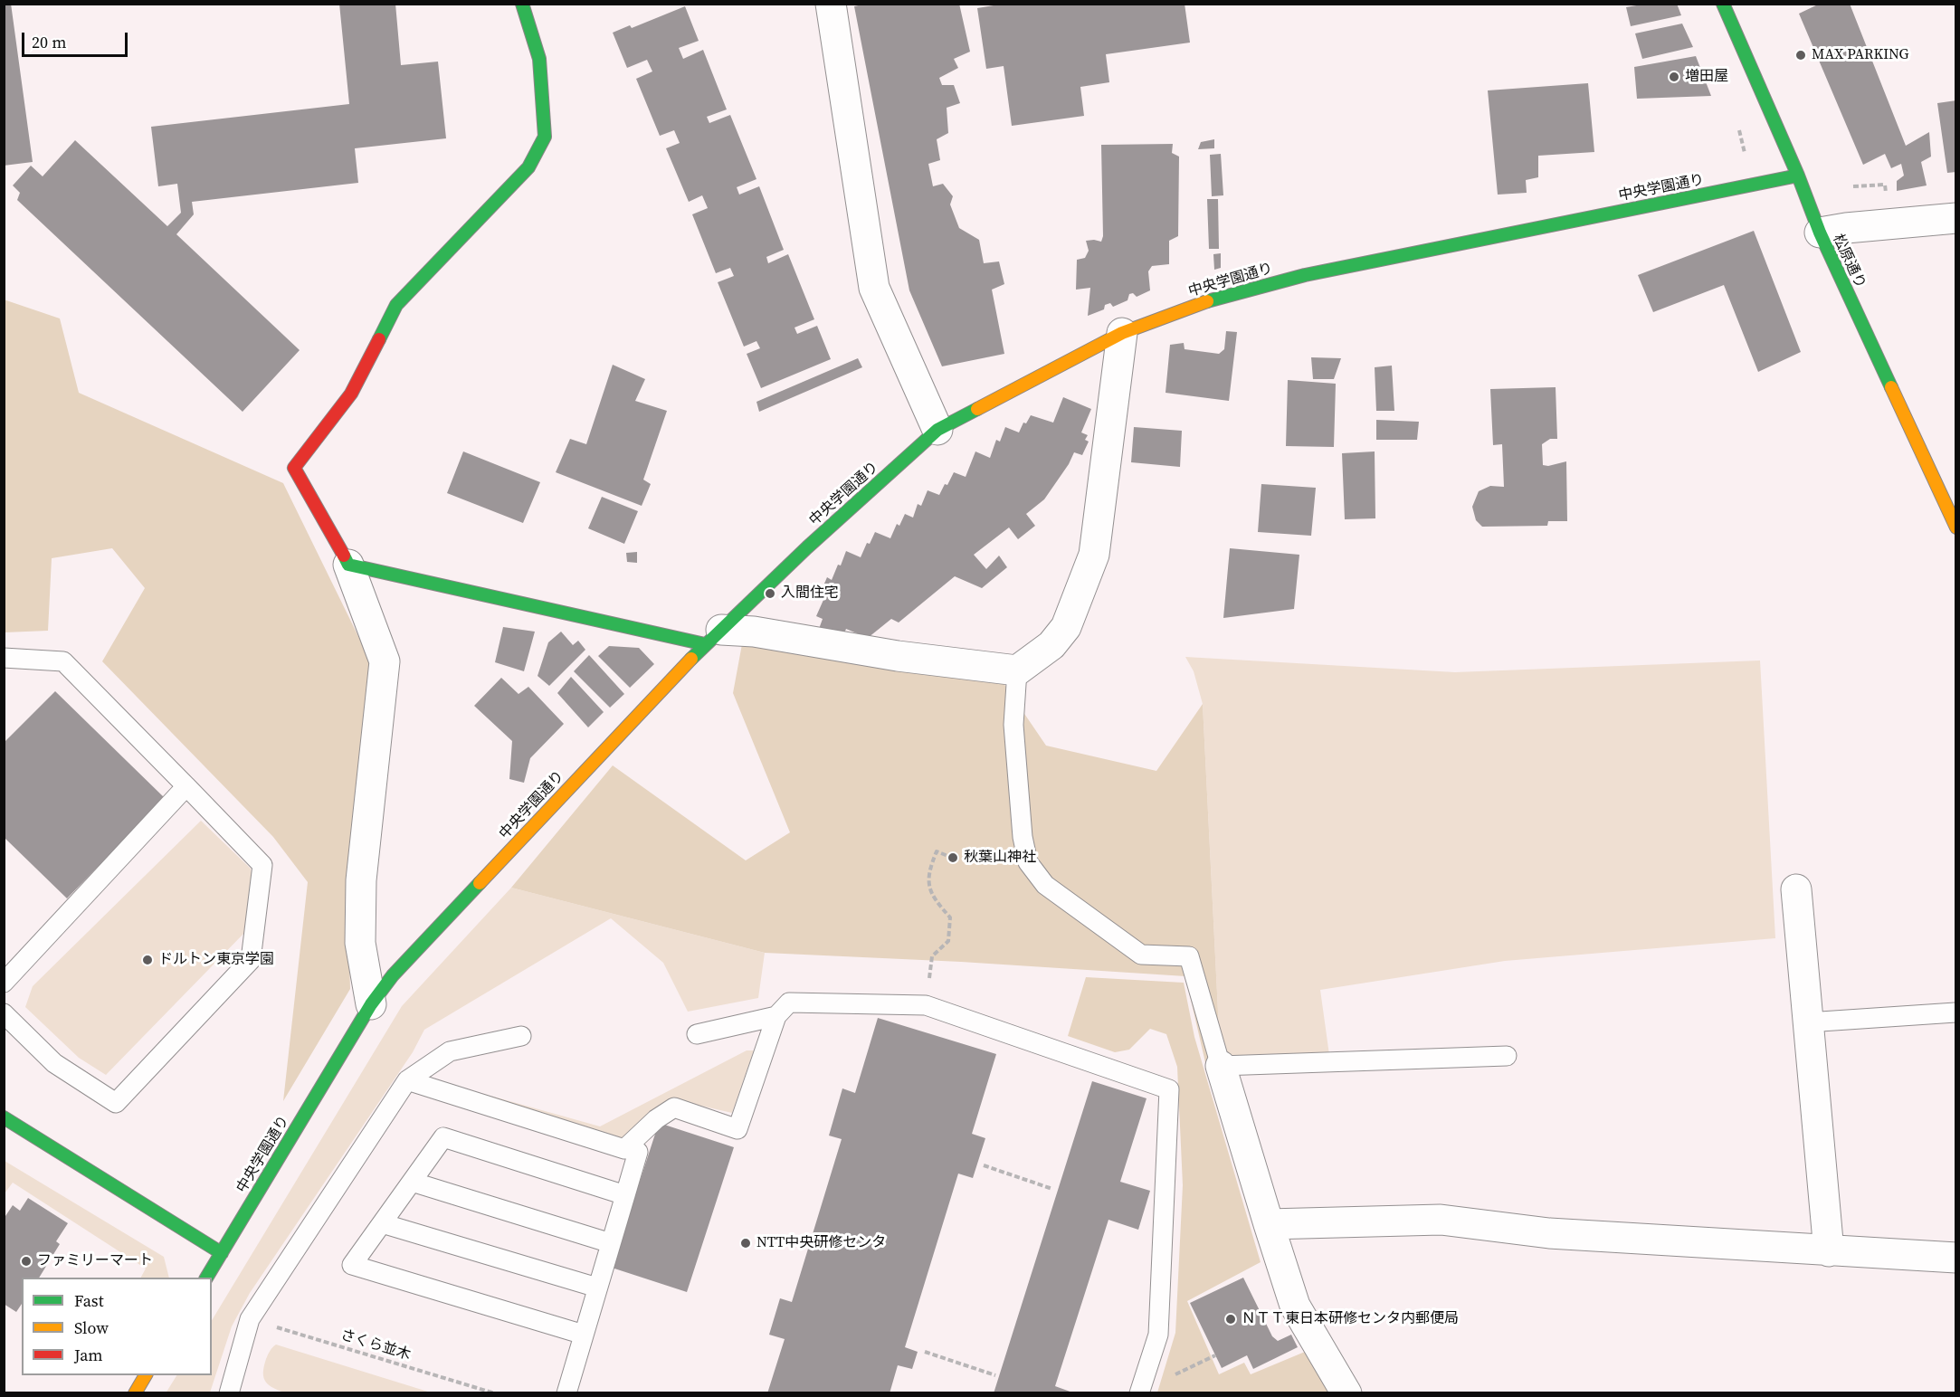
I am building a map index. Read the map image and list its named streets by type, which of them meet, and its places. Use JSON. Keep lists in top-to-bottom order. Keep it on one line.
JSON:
{"streets":{"street":["中央学園通り","松原通り"],"path":["さくら並木"]},"crossings":[["中央学園通り","松原通り"]],"places":["MAX PARKING","増田屋","入間住宅","秋葉山神社","ドルトン東京学園","NTT中央研修センタ","ファミリーマート","ＮＴＴ東日本研修センタ内郵便局"],"legend":["Fast","Slow","Jam"],"scale_bar":"20 m"}
